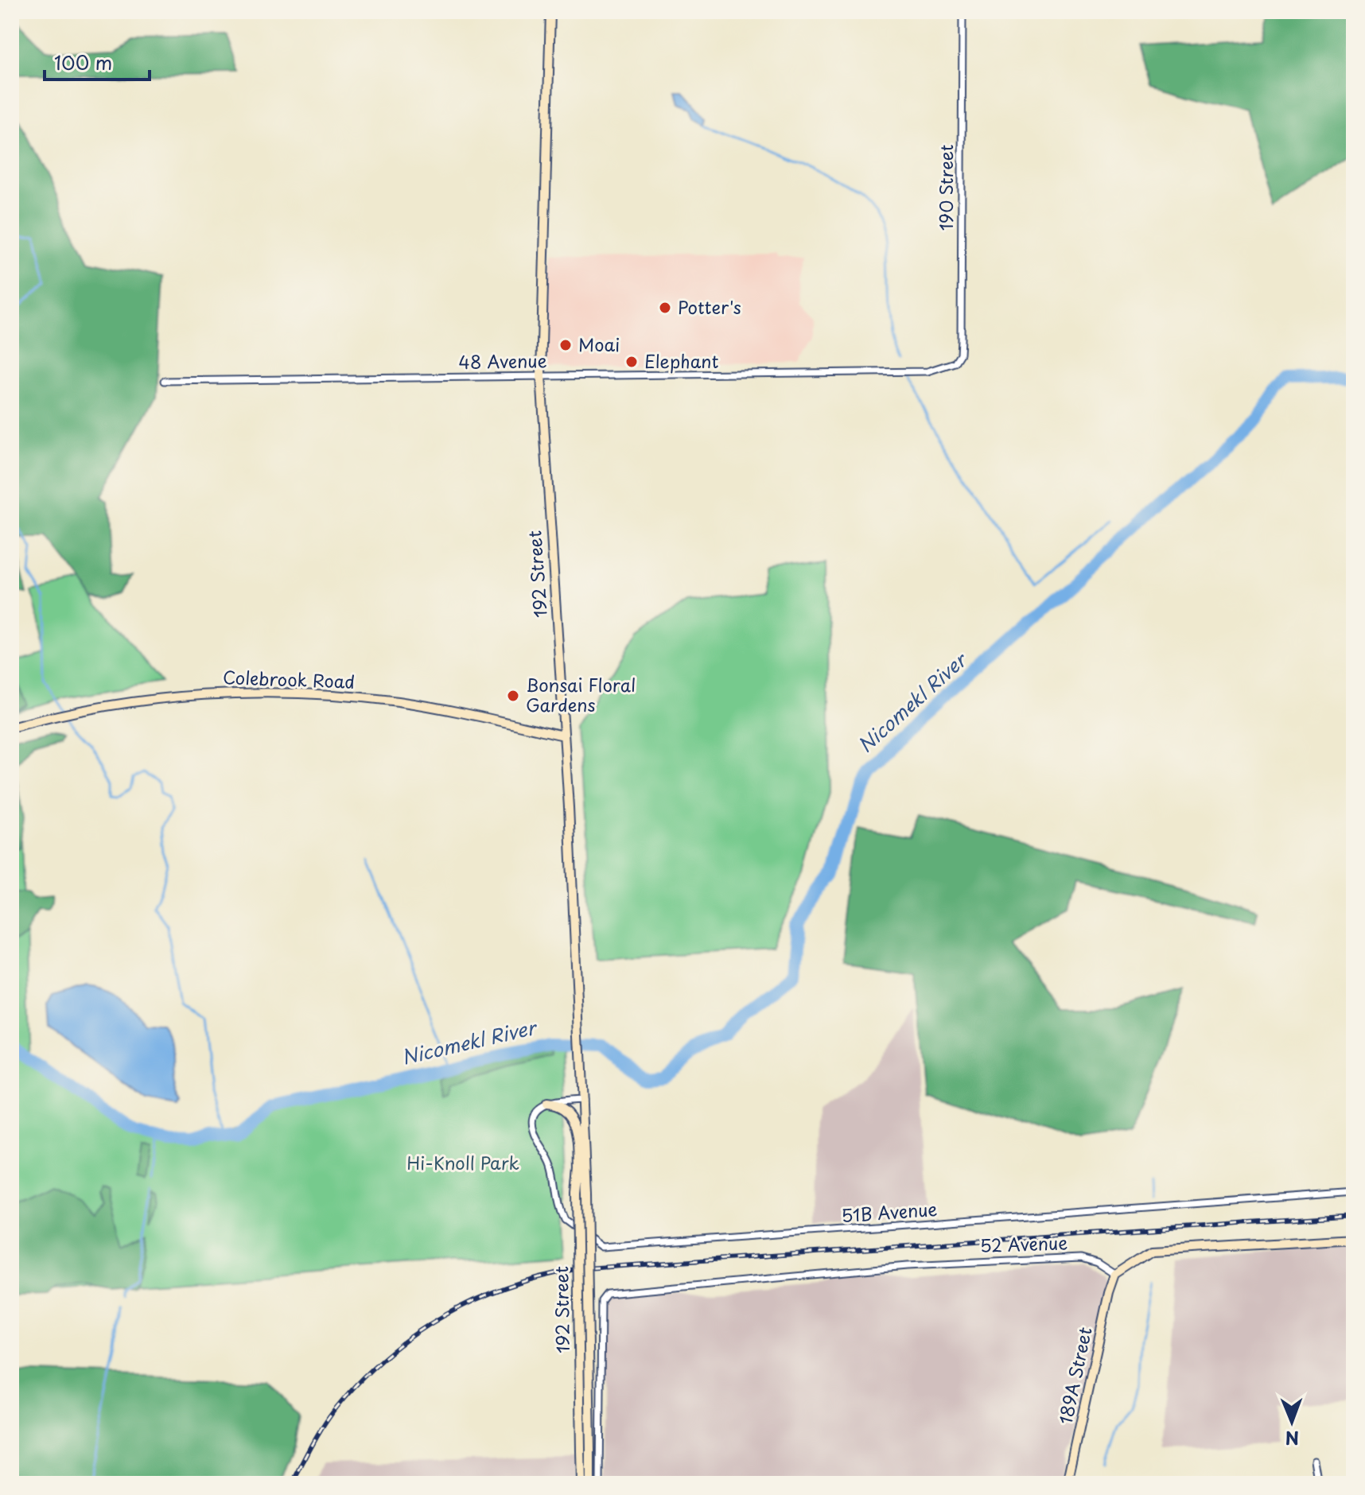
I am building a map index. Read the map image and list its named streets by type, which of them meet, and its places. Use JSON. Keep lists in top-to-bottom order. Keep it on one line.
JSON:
{"streets":{"main road":["192 Street","Colebrook Road","189A Street"],"street":["190 Street","48 Avenue","51B Avenue","52 Avenue"]},"crossings":[["190 Street","48 Avenue"],["48 Avenue","192 Street"],["192 Street","Colebrook Road"],["52 Avenue","189A Street"]],"water":["Nicomekl River"],"parks":["Hi-Knoll Park"],"places":["Potter's","Moai","Elephant","Bonsai Floral Gardens"],"scale_bar":"100 m","north":"bottom"}
